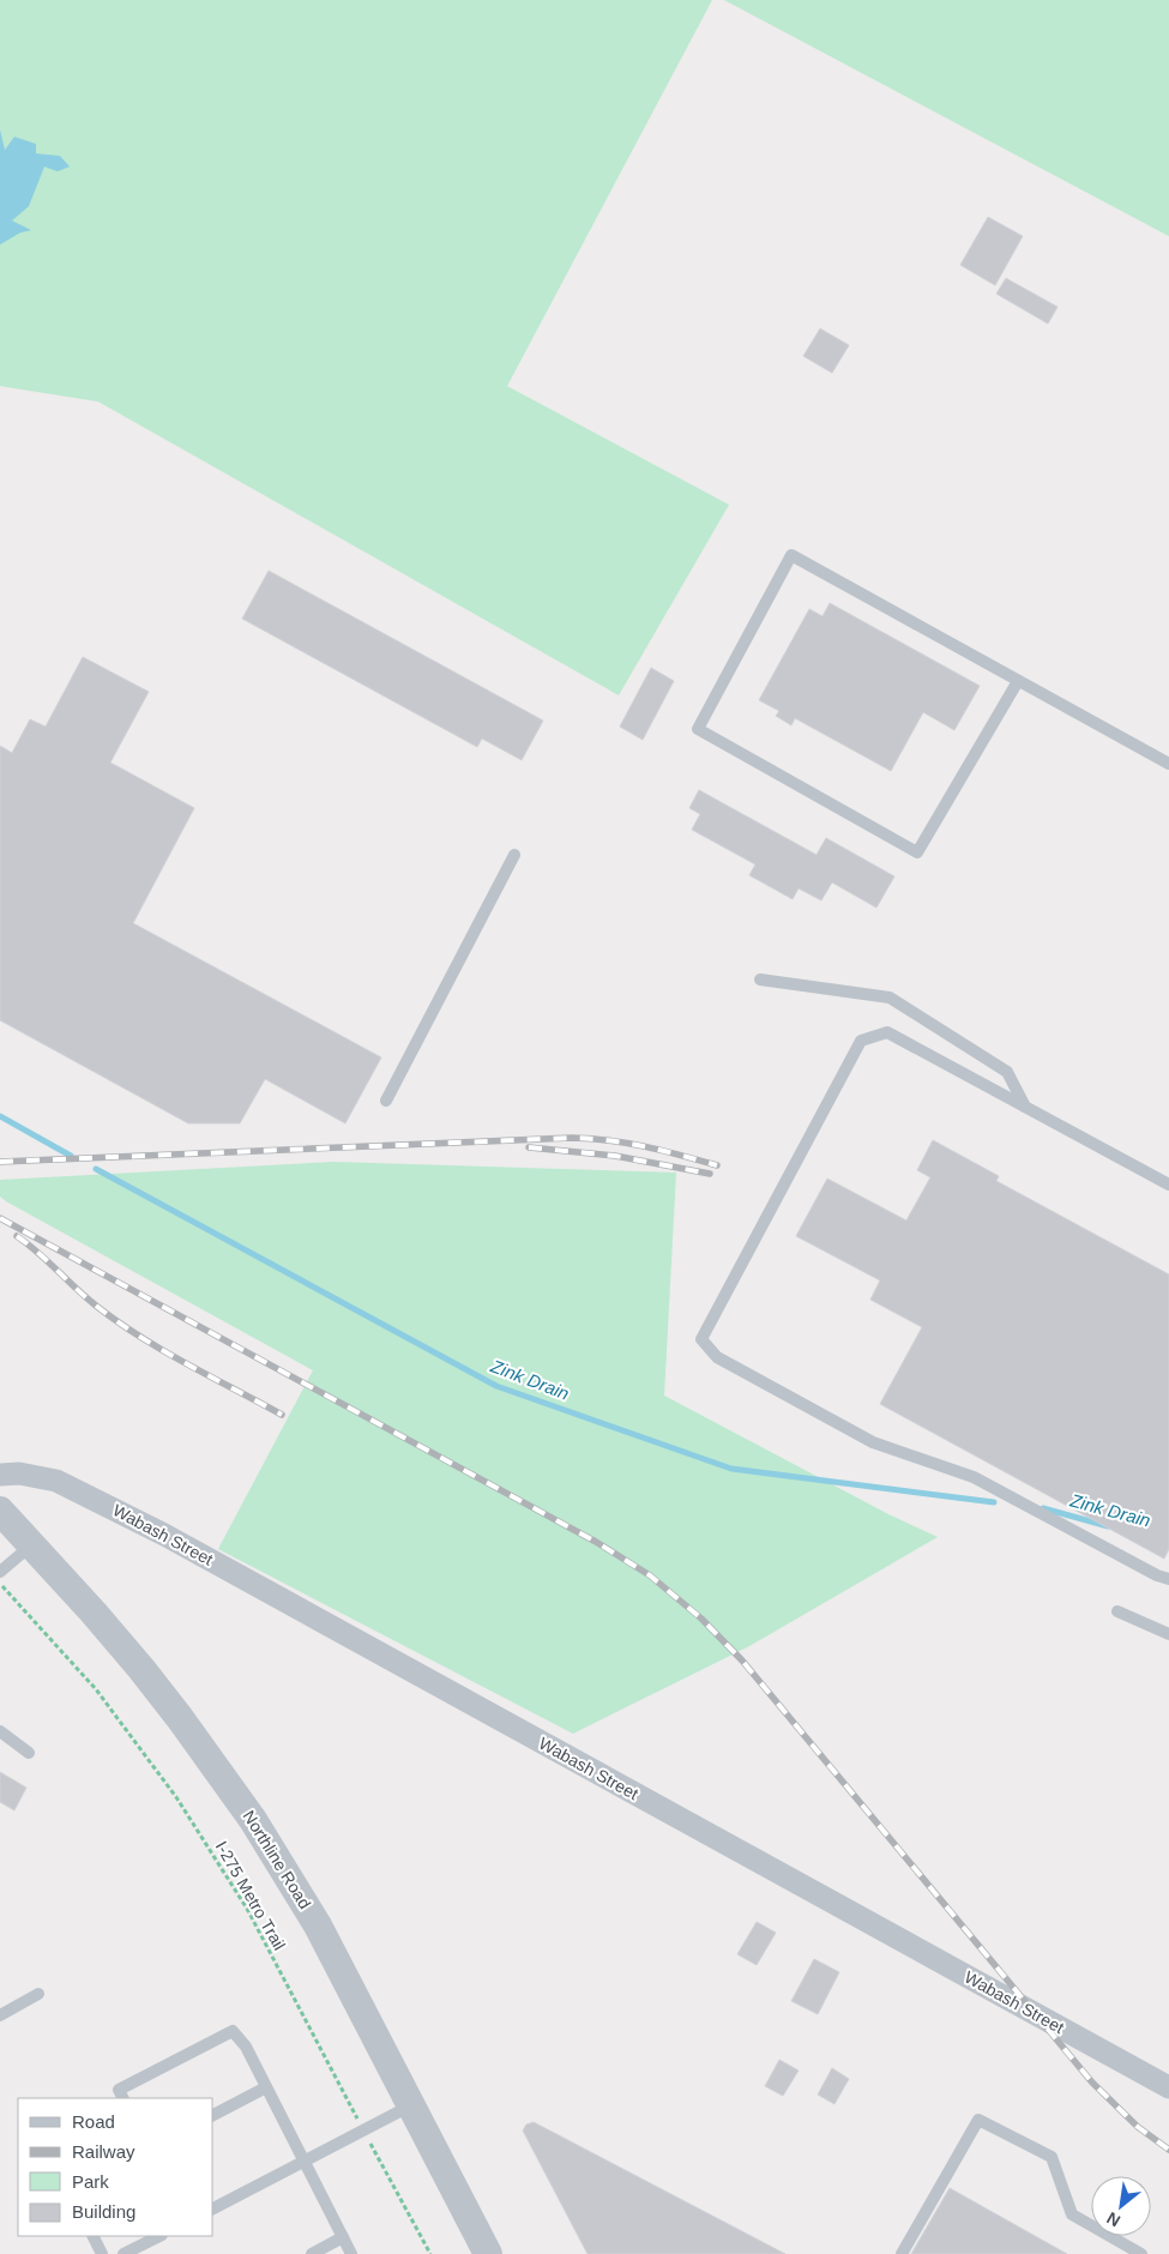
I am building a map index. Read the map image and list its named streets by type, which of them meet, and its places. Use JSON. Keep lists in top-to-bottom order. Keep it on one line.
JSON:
{"streets":{"street":["Wabash Street","Northline Road"],"path":["I-275 Metro Trail"]},"water":["Zink Drain"],"legend":["Road","Railway","Park","Building"],"north":"bottom left"}
